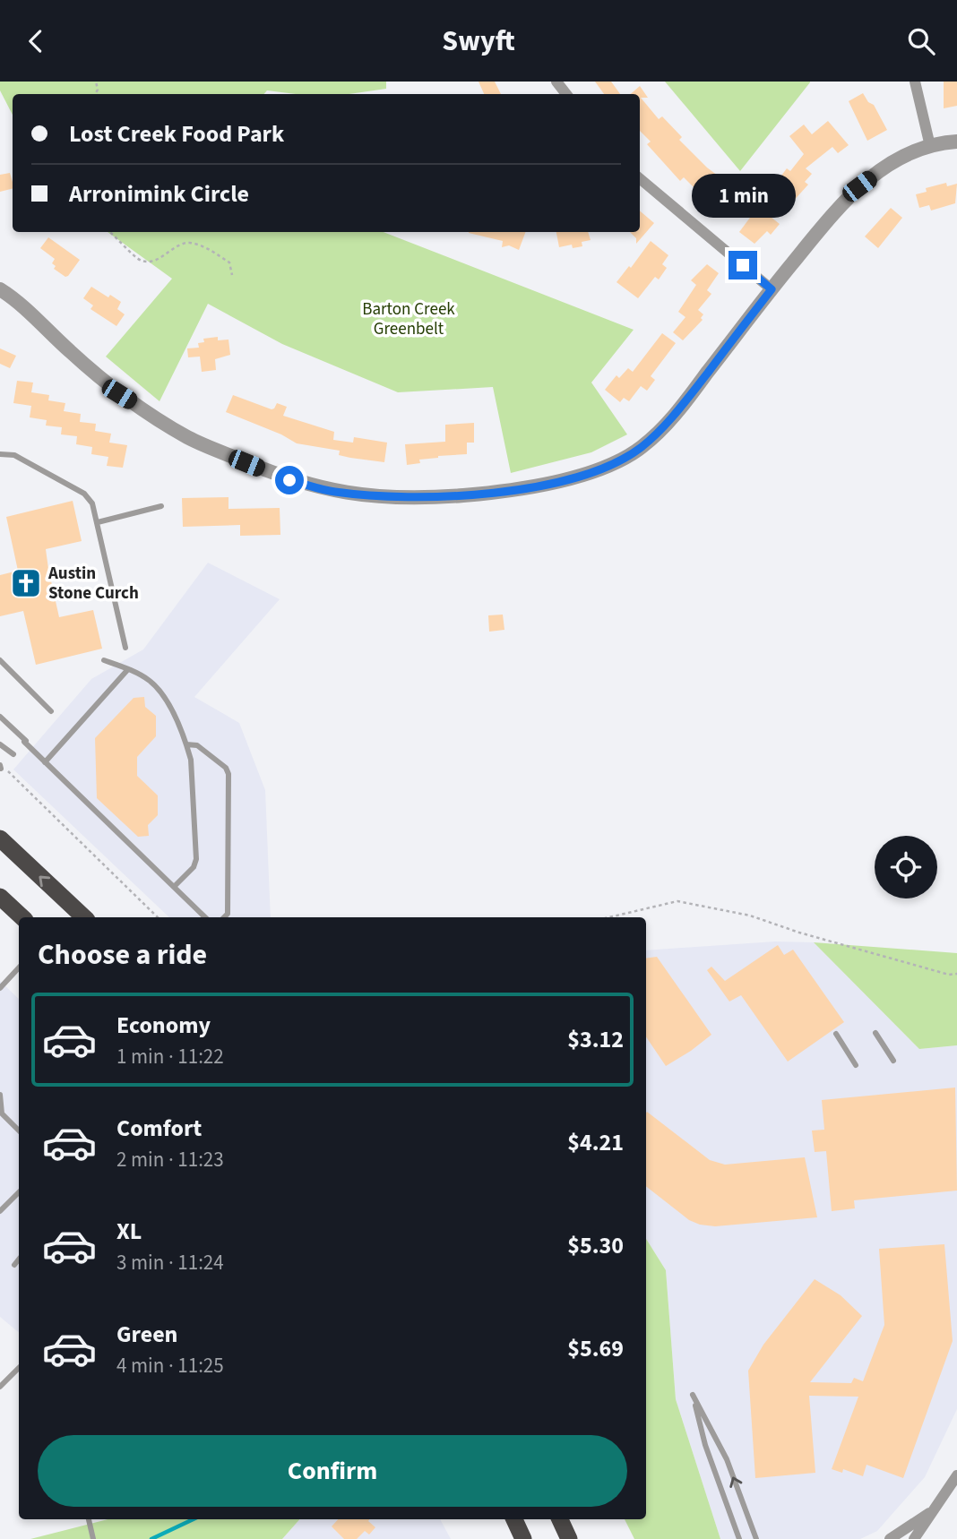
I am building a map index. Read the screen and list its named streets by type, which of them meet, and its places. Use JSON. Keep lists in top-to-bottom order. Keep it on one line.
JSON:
{"parks":["Barton Creek Greenbelt"],"places":{"church":["Austin Stone Curch"]},"page":{"header":"Swyft","banner":["Lost Creek Food Park","Arronimink Circle"],"bubble":"1 min","heading":"Choose a ride","list":[{"name":"Economy","note":"1 min · 11:22","value":"$3.12"},{"name":"Comfort","note":"2 min · 11:23","value":"$4.21"},{"name":"XL","note":"3 min · 11:24","value":"$5.30"},{"name":"Green","note":"4 min · 11:25","value":"$5.69"}],"buttons":"Confirm"}}
